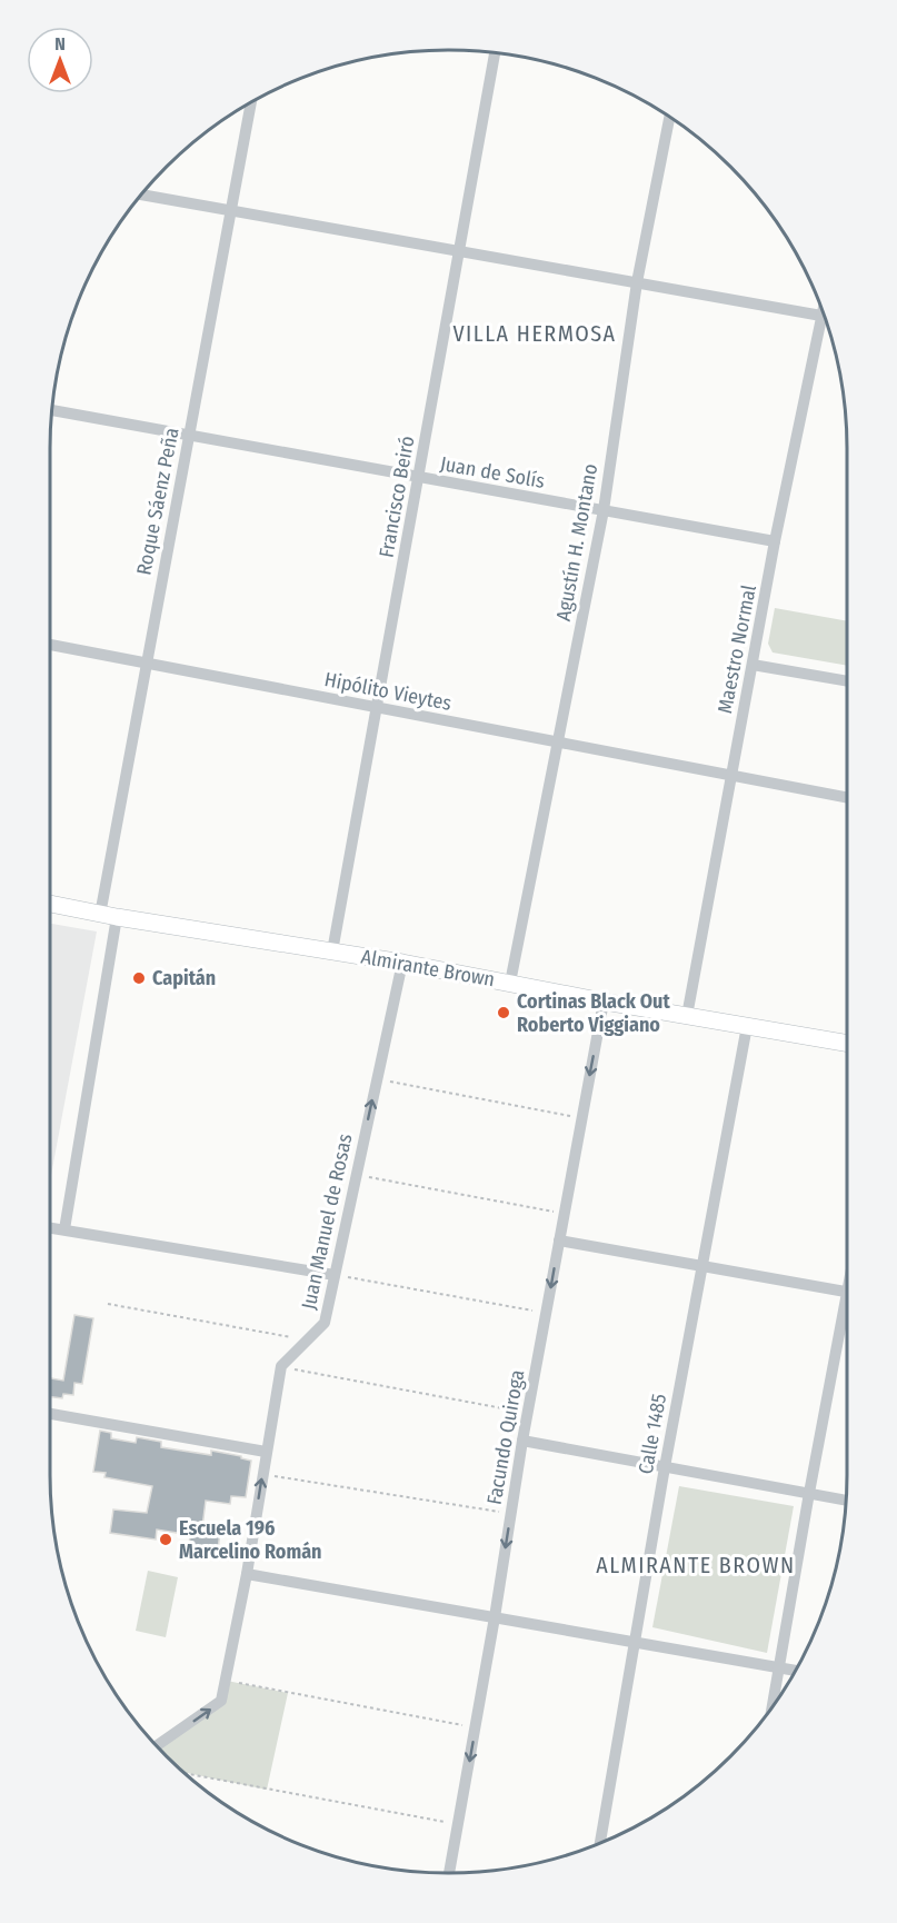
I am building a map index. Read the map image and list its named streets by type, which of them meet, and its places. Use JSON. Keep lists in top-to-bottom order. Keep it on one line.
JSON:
{"streets":{"main road":["Almirante Brown"],"street":["Juan de Solís","Francisco Beiró","Roque Sáenz Peña","Agustín H. Montano","Maestro Normal","Hipólito Vieytes","Juan Manuel de Rosas","Calle 1485","Facundo Quiroga"]},"crossings":[["Juan de Solís","Francisco Beiró"],["Juan de Solís","Roque Sáenz Peña"],["Juan de Solís","Agustín H. Montano"],["Juan de Solís","Maestro Normal"],["Francisco Beiró","Hipólito Vieytes"],["Francisco Beiró","Almirante Brown"],["Roque Sáenz Peña","Hipólito Vieytes"],["Roque Sáenz Peña","Almirante Brown"],["Agustín H. Montano","Hipólito Vieytes"],["Agustín H. Montano","Almirante Brown"],["Maestro Normal","Hipólito Vieytes"],["Maestro Normal","Almirante Brown"],["Almirante Brown","Juan Manuel de Rosas"],["Almirante Brown","Calle 1485"],["Almirante Brown","Facundo Quiroga"]],"one_way":["Facundo Quiroga"],"districts":["VILLA HERMOSA","ALMIRANTE BROWN"],"places":["Capitán","Cortinas Black Out Roberto Viggiano","Escuela 196 Marcelino Román"],"north":"top"}
